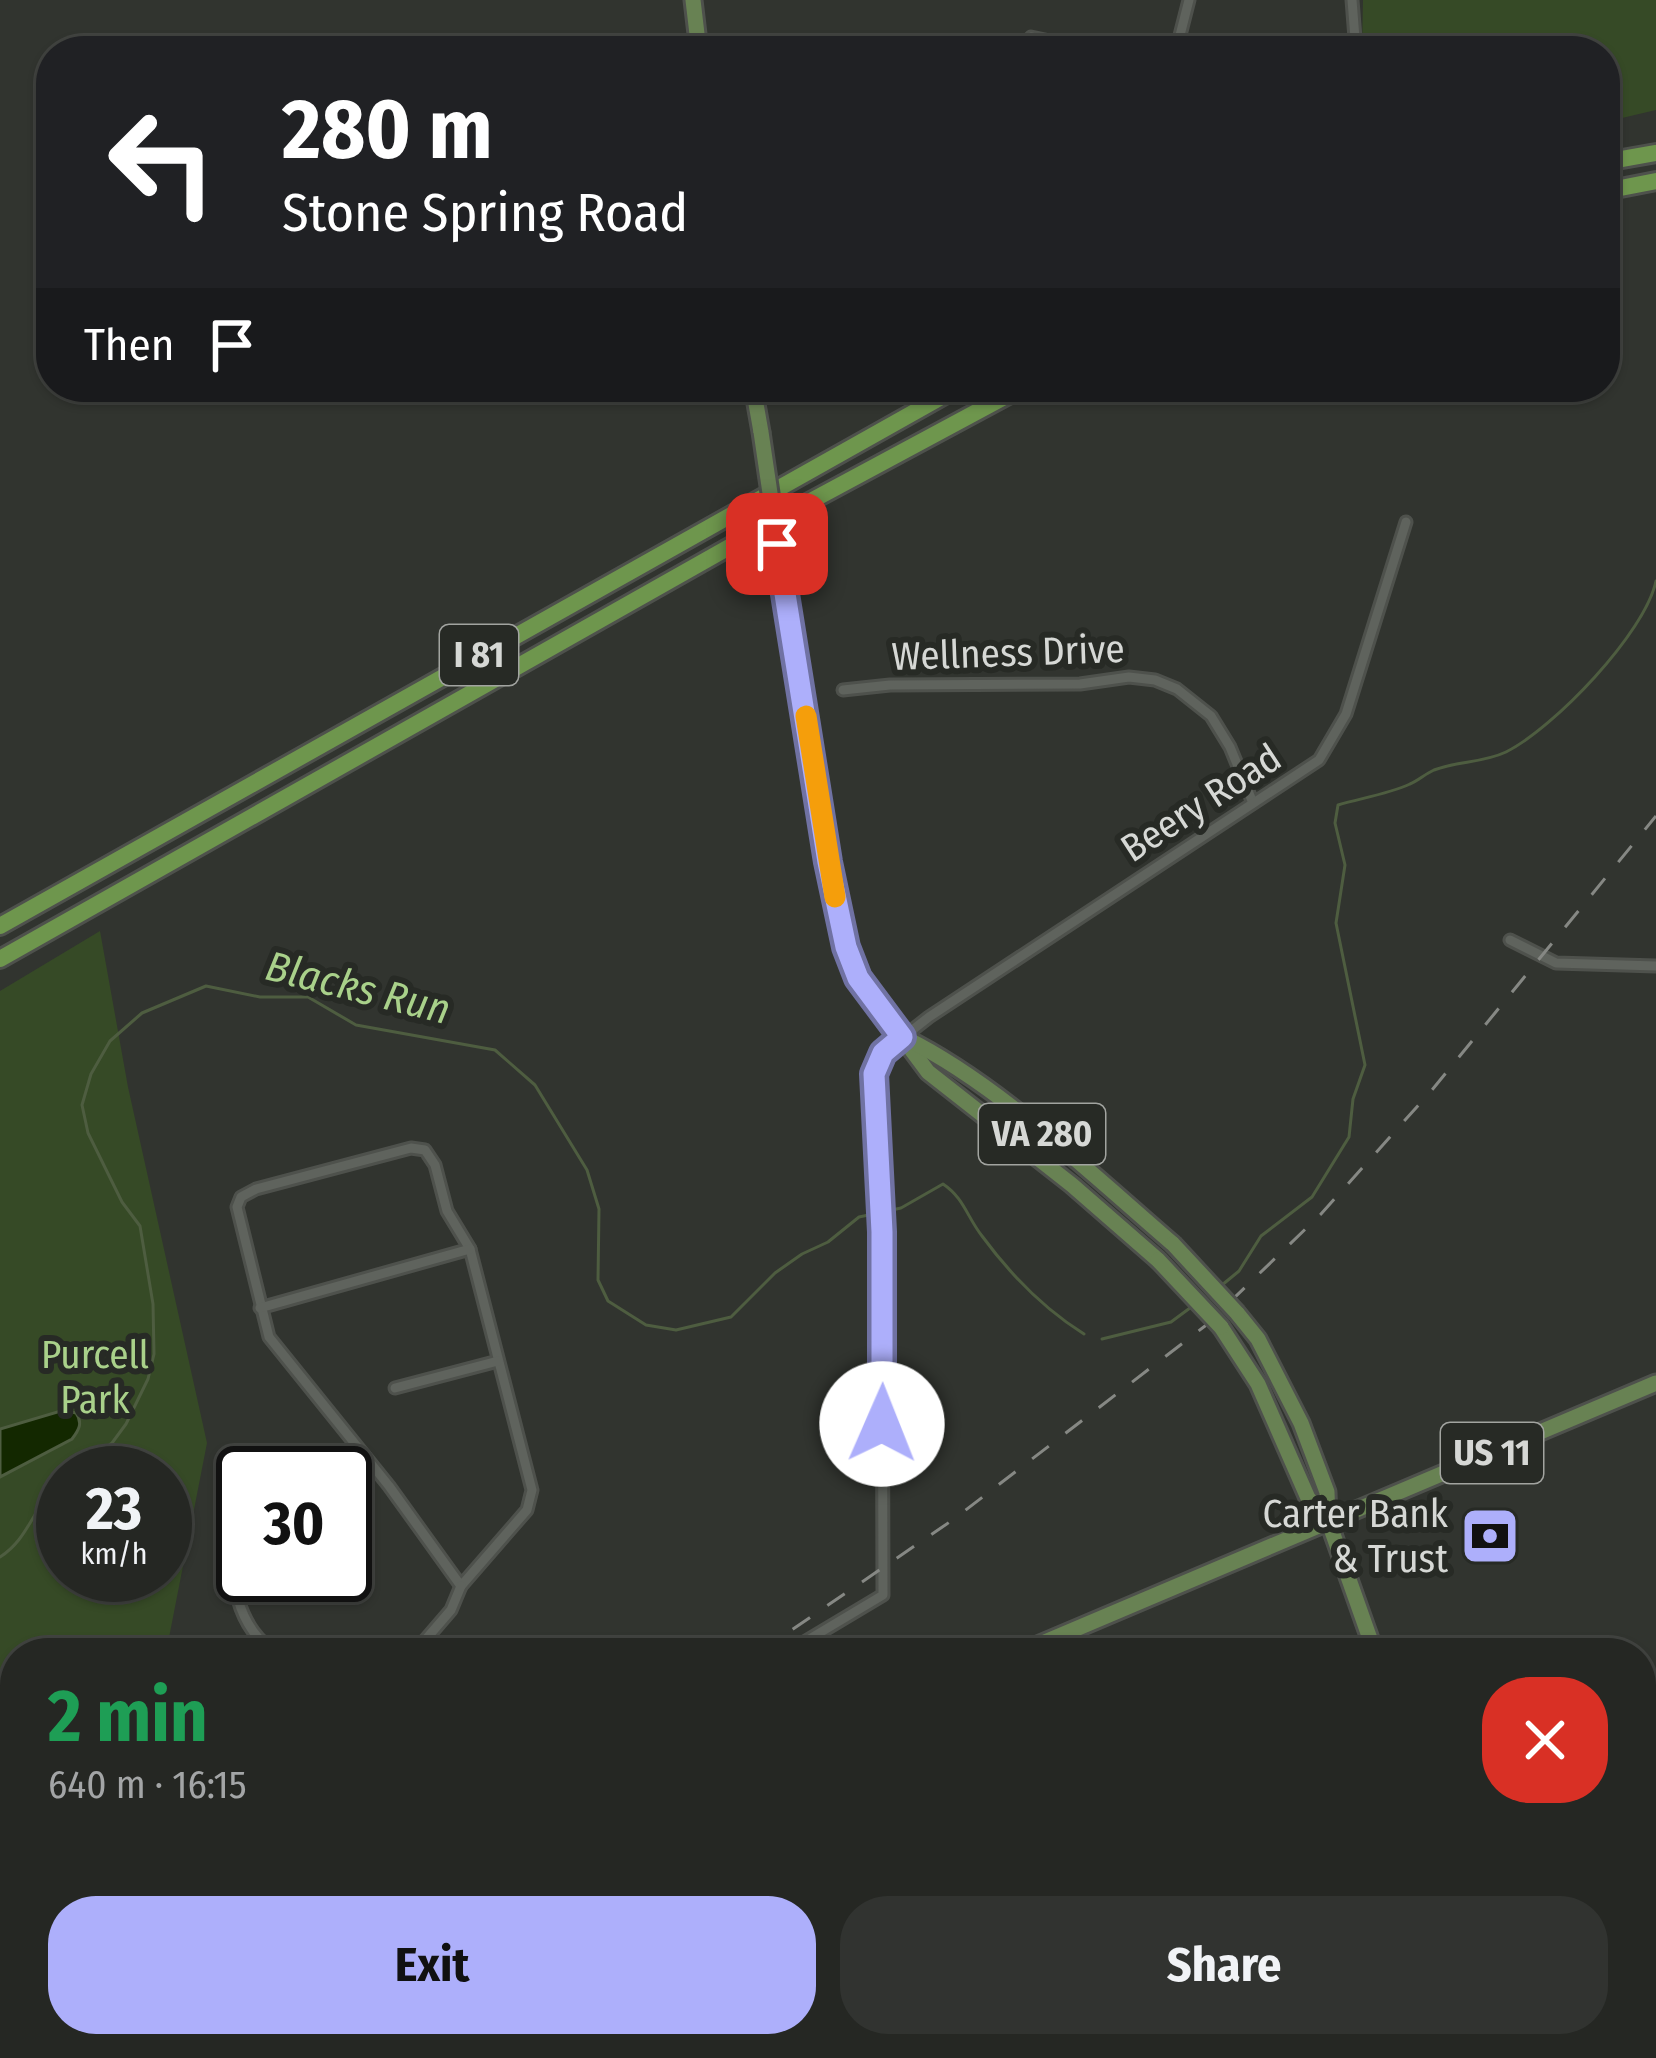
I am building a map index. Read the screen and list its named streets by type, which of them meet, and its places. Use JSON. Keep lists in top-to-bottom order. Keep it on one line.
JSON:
{"streets":{"highway":["I 81"],"main road":["VA 280","US 11"],"street":["Wellness Drive","Beery Road"]},"crossings":[["Wellness Drive","Beery Road"],["Beery Road","VA 280"],["VA 280","US 11"]],"water":["Blacks Run"],"parks":["Purcell Park"],"places":{"bank":["Carter Bank & Trust"]},"page":{"turn":["280 m","Stone Spring Road"],"then":"Then","speed":"23 km/h","limit":"30","heading":["2 min","640 m · 16:15"],"buttons":["Exit","Share"]}}
